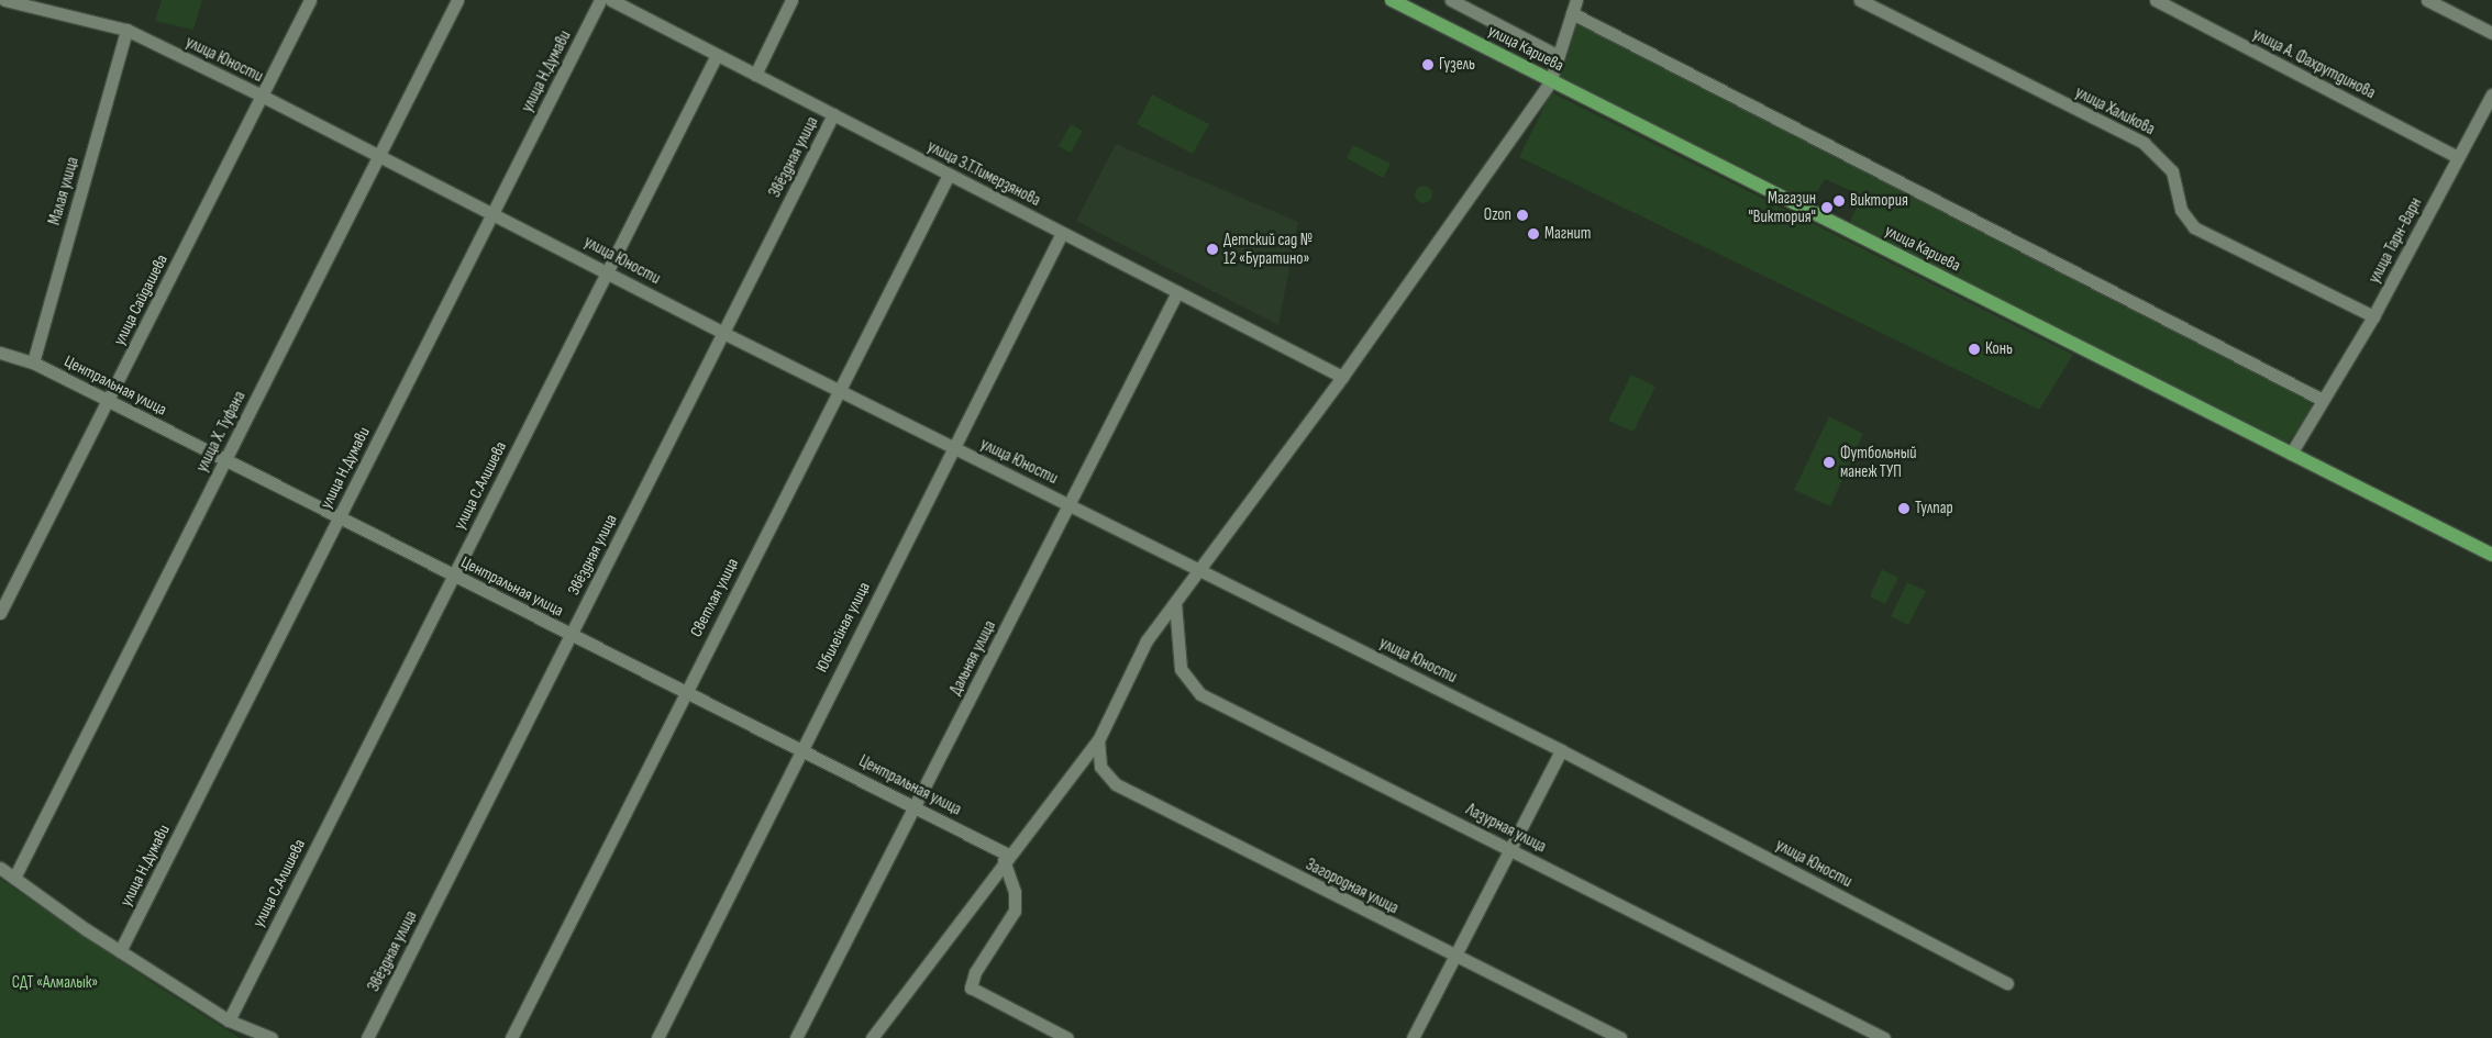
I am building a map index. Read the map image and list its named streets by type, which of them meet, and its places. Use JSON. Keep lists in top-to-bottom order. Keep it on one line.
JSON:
{"streets":{"main road":["улица Кариева"],"street":["улица Юности","улица А. Фахрутдинова","улица Н.Думави","улица Халикова","Звёздная улица","улица З.Т.Тимерзянова","Малая улица","улица Тарн-Варн","улица Сайдашева","Центральная улица","улица Х. Туфана","улица С.Алишева","Светлая улица","Юбилейная улица","Дальняя улица","Лазурная улица","Загородная улица"]},"crossings":[["улица Кариева","улица Тарн-Варн"],["улица Юности","улица Н.Думави"],["улица Юности","Звёздная улица"],["улица Юности","Малая улица"],["улица Юности","улица Сайдашева"],["улица Юности","улица Х. Туфана"],["улица Юности","улица С.Алишева"],["улица Юности","Светлая улица"],["улица Юности","Юбилейная улица"],["улица Юности","Дальняя улица"],["улица А. Фахрутдинова","улица Тарн-Варн"],["улица Н.Думави","Центральная улица"],["улица Халикова","улица Тарн-Варн"],["Звёздная улица","улица З.Т.Тимерзянова"],["Звёздная улица","Центральная улица"],["улица З.Т.Тимерзянова","улица С.Алишева"],["улица З.Т.Тимерзянова","Светлая улица"],["улица З.Т.Тимерзянова","Юбилейная улица"],["улица З.Т.Тимерзянова","Дальняя улица"],["Малая улица","Центральная улица"],["улица Сайдашева","Центральная улица"],["Центральная улица","улица Х. Туфана"],["Центральная улица","улица С.Алишева"],["Центральная улица","Светлая улица"],["Центральная улица","Юбилейная улица"],["Центральная улица","Дальняя улица"]],"parks":["СДТ «Алмалык»"],"places":["Гузель","Виктория","Магазин \"Виктория\"","Ozon","Магнит","Детский сад № 12 «Буратино»","Конь","Футбольный манеж ТУП","Тулпар"]}
